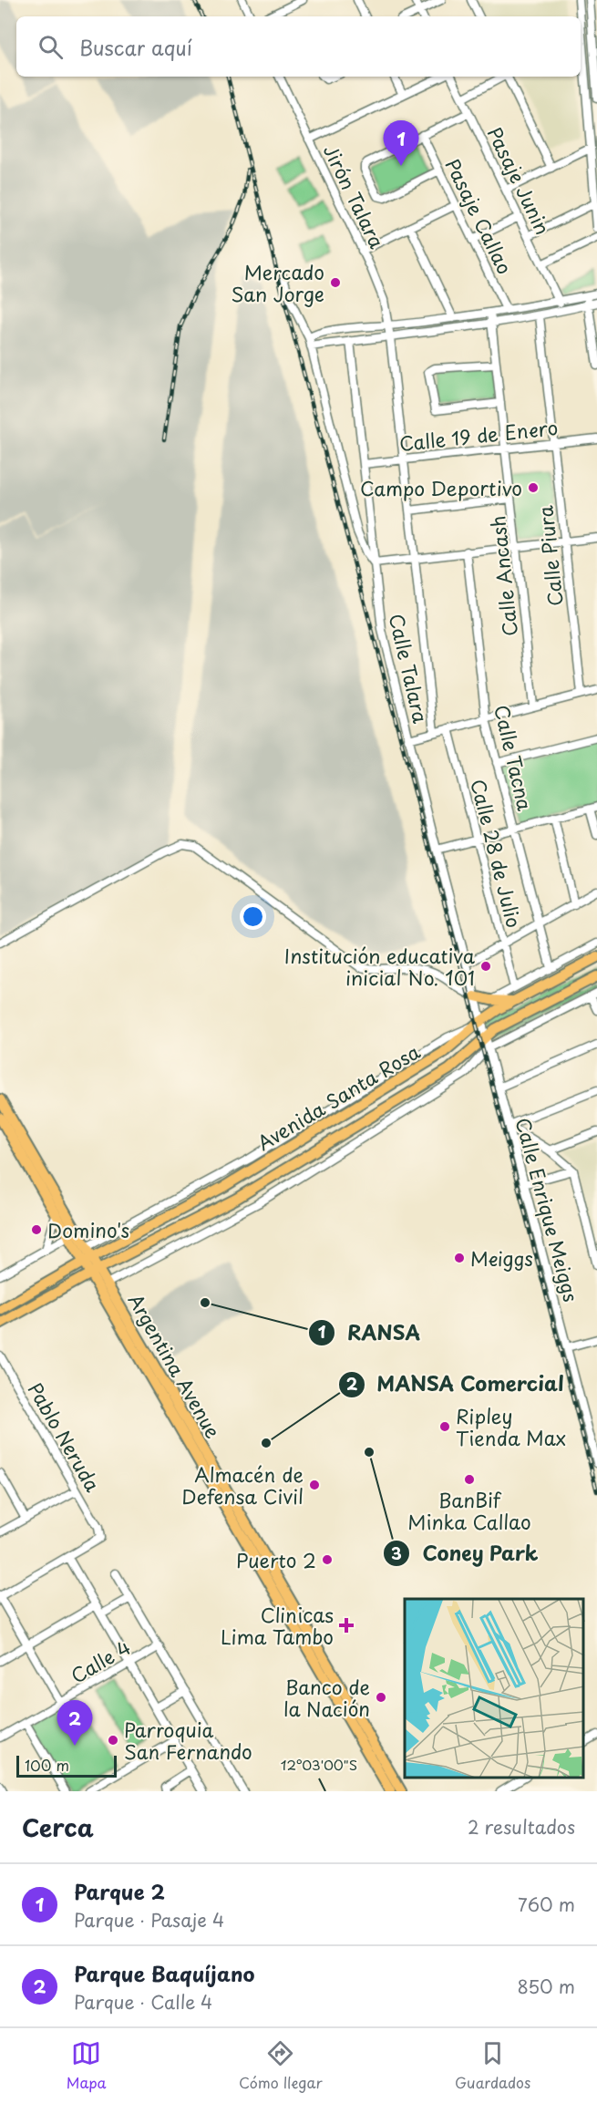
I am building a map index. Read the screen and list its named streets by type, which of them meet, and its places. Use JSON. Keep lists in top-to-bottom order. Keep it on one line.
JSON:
{"streets":{"main road":["Avenida Santa Rosa","Argentina Avenue"],"street":["Pasaje Junin","Jirón Talara","Pasaje Callao","Calle 19 de Enero","Calle Piura","Calle Ancash","Calle Talara","Calle Tacna","Calle 28 de Julio","Calle Enrique Meiggs","Pablo Neruda","Calle 4"]},"crossings":[["Calle 19 de Enero","Calle Piura"],["Calle 19 de Enero","Calle Ancash"],["Calle 19 de Enero","Calle Talara"],["Calle Talara","Calle Enrique Meiggs"],["Avenida Santa Rosa","Calle Enrique Meiggs"],["Avenida Santa Rosa","Argentina Avenue"]],"places":{"other":["Mercado San Jorge","Campo Deportivo","Institución educativa inicial No. 101","Domino's","Meiggs","RANSA","Ripley Tienda Max","MANSA Comercial","Coney Park","BanBif Minka Callao","Almacén de Defensa Civil","Puerto 2","Banco de la Nación","Parroquia San Fernando"],"health":["Clinicas Lima Tambo"]},"scale_bar":"100 m","page":{"search":"Buscar aquí","pins":["1","2"],"scale":"100 m","heading":["Cerca","2 resultados"],"list":[{"mark":"1","name":"Parque 2","note":"Parque · Pasaje 4","value":"760 m"},{"mark":"2","name":"Parque Baquíjano","note":"Parque · Calle 4","value":"850 m"}],"nav":["Mapa","Cómo llegar","Guardados"]},"coordinates":["12°03'00\"S"]}
